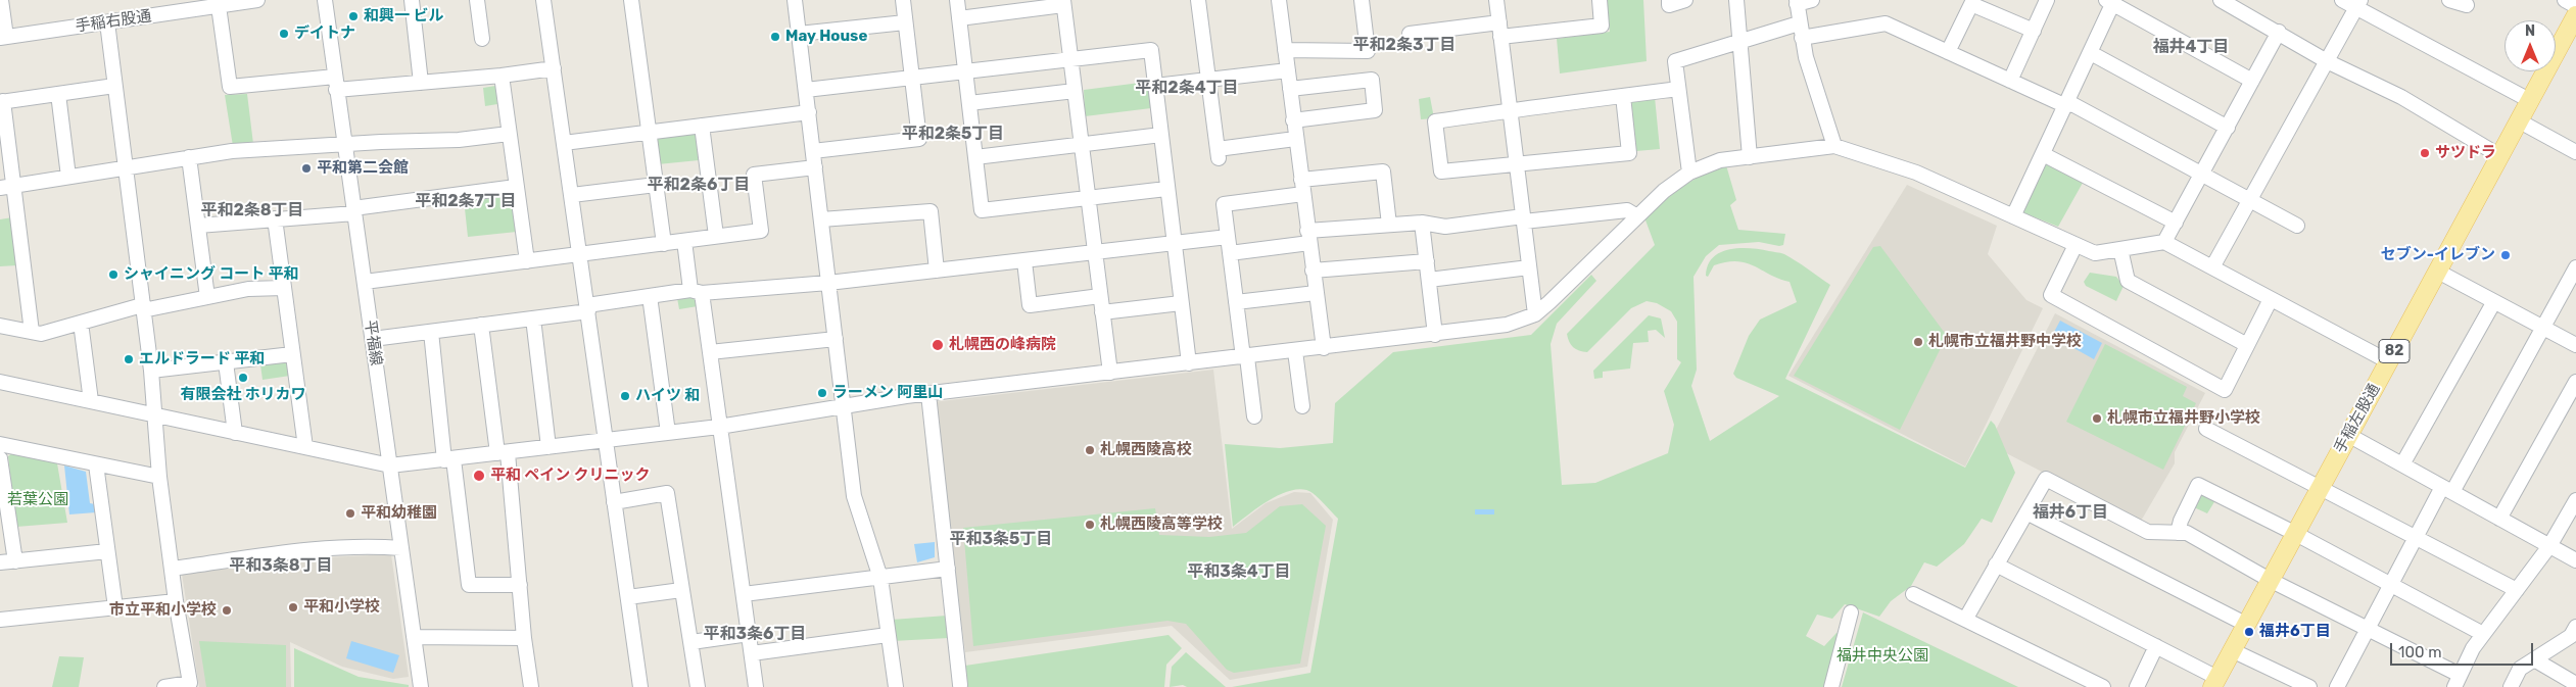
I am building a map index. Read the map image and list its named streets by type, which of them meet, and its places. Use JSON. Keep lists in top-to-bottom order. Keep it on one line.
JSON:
{"streets":{"main road":["82","手稲左股通"],"street":["手稲右股通","平福線"]},"districts":["平和2条3丁目","福井4丁目","平和2条4丁目","平和2条5丁目","平和2条6丁目","平和2条7丁目","平和2条8丁目","福井6丁目","平和3条5丁目","平和3条8丁目","平和3条4丁目","平和3条6丁目"],"parks":["若葉公園","福井中央公園"],"places":["和興一 ビル","デイトナ","May House","サツドラ","平和第二会館","セブン-イレブン","シャイニング コート 平和","札幌市立福井野中学校","札幌西の峰病院","エルドラード 平和","有限会社 ホリカワ","ラーメン 阿里山","ハイツ 和","札幌市立福井野小学校","札幌西陵高校","平和 ペイン クリニック","平和幼稚園","札幌西陵高等学校","平和小学校","市立平和小学校","福井6丁目"],"scale_bar":"100 m","north":"top"}
